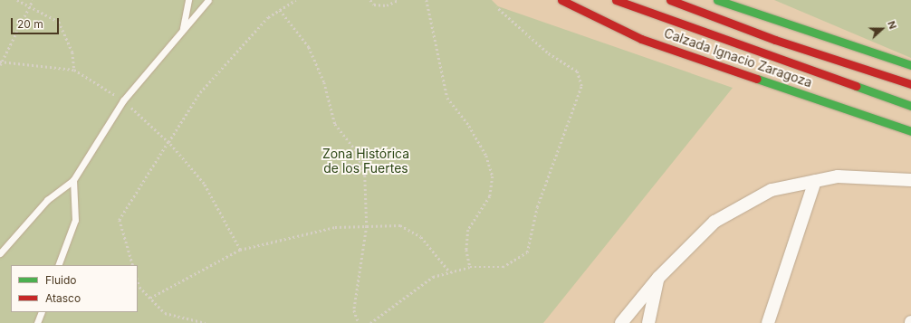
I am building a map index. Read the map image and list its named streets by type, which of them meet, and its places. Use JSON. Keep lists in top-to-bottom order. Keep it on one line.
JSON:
{"streets":{"main road":["Calzada Ignacio Zaragoza"]},"parks":["Zona Histórica de los Fuertes"],"legend":["Fluido","Atasco"],"scale_bar":"20 m","north":"right"}
